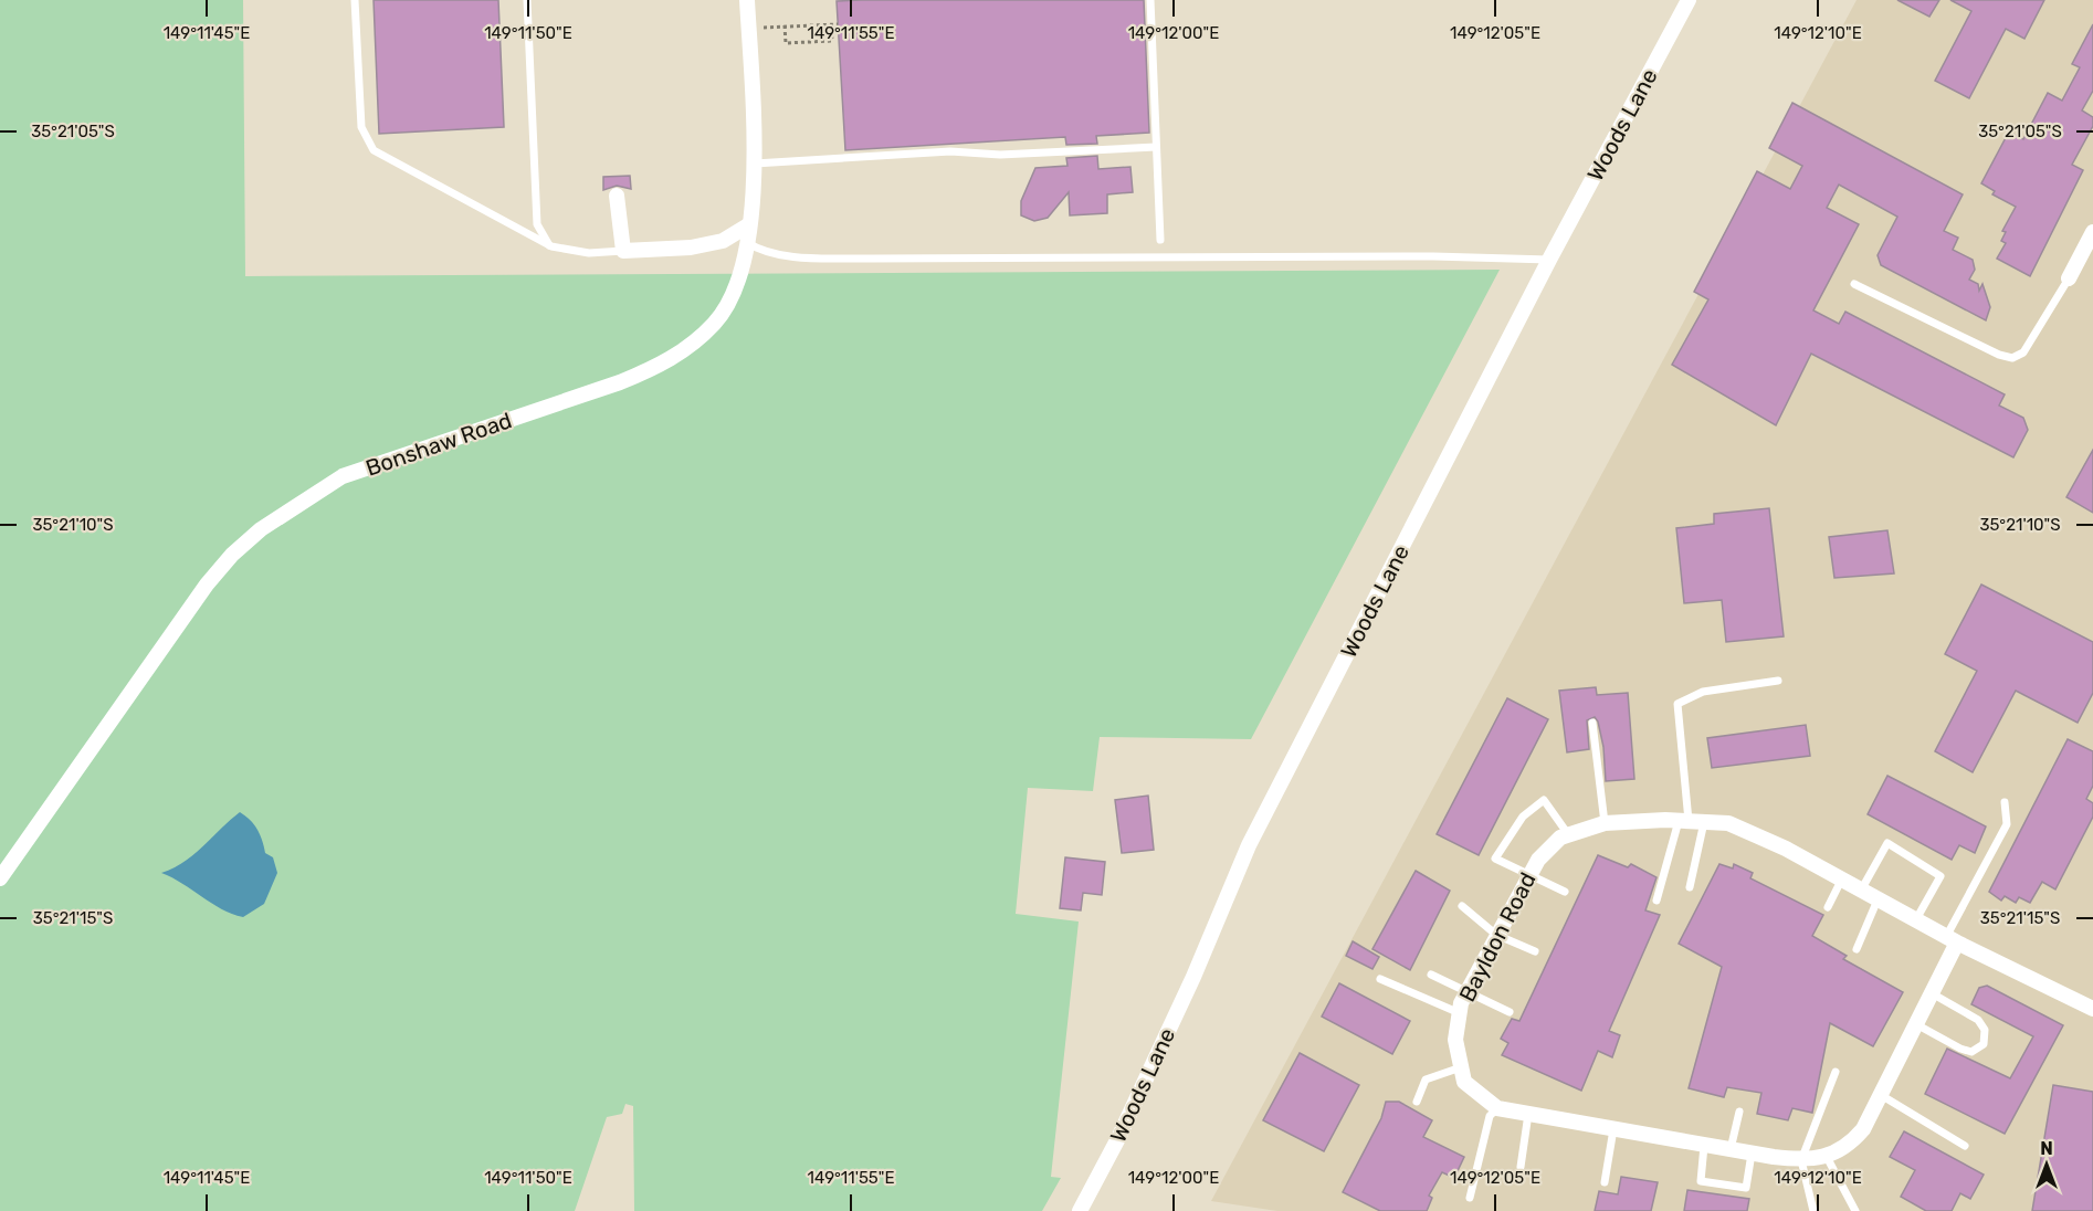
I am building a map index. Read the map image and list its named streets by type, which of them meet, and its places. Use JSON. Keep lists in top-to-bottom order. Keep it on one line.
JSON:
{"streets":{"street":["Woods Lane","Bonshaw Road","Bayldon Road"]},"north":"top","coordinates":["149°11'45\"E","149°11'50\"E","149°11'55\"E","149°12'00\"E","149°12'05\"E","149°12'10\"E","35°21'05\"S","35°21'10\"S","35°21'15\"S"]}
